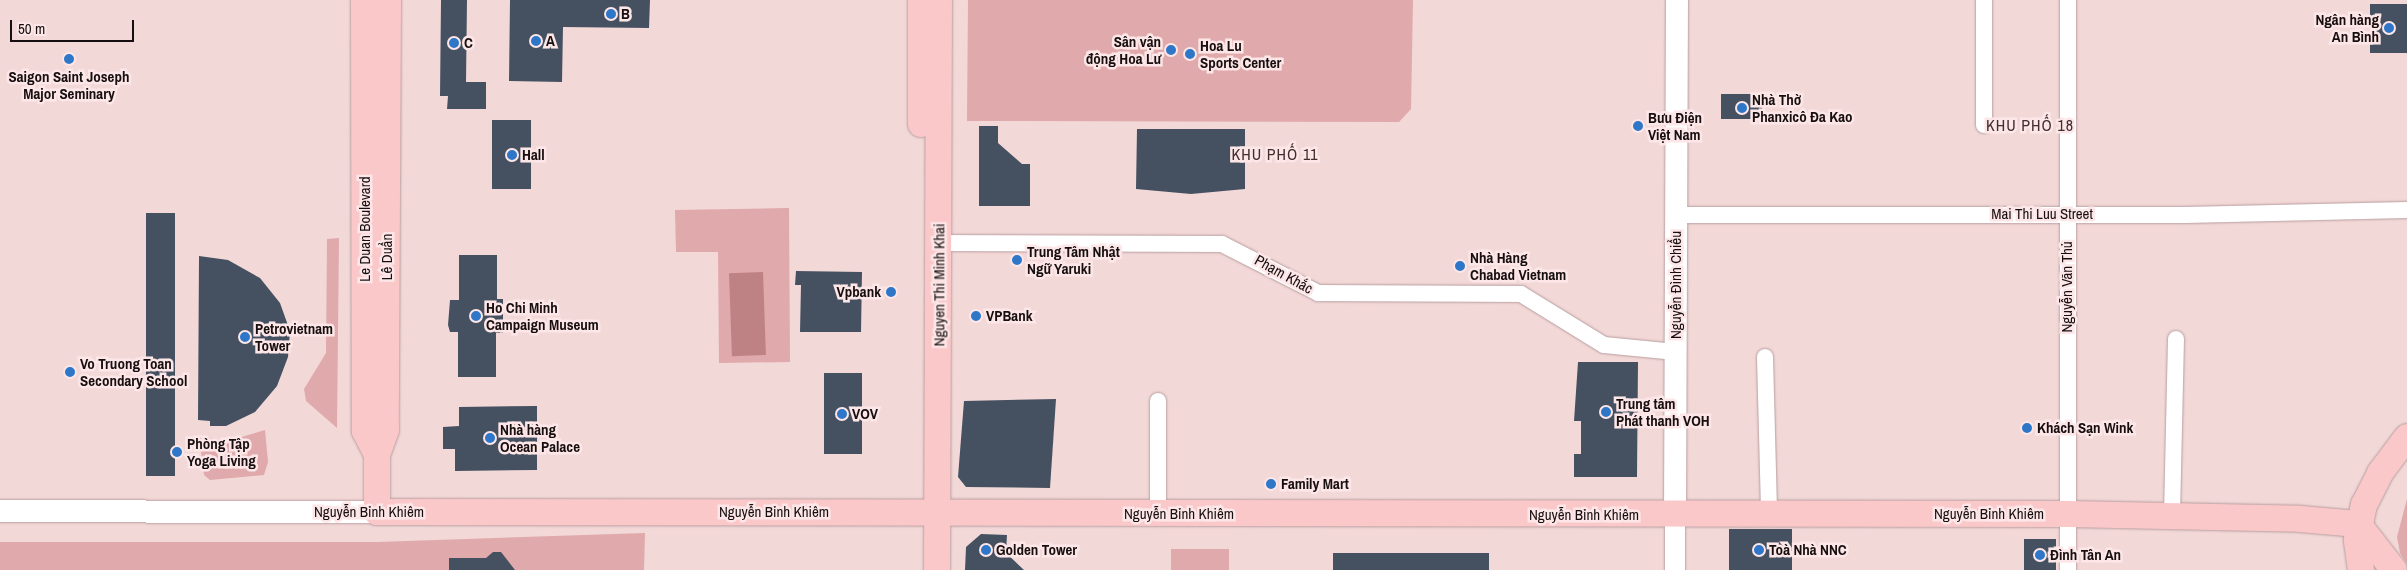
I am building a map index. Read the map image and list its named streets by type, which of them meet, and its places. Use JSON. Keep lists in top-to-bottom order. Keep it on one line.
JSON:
{"streets":{"main road":["Le Duan Boulevard","Nguyen Thi Minh Khai","Nguyễn Đình Chiểu","Nguyễn Bỉnh Khiêm"],"street":["Mai Thi Luu Street","Phạm Khắc","Nguyễn Văn Thủ"]},"crossings":[["Mai Thi Luu Street","Nguyễn Đình Chiểu"],["Mai Thi Luu Street","Nguyễn Văn Thủ"],["Le Duan Boulevard","Nguyễn Bỉnh Khiêm"],["Phạm Khắc","Nguyen Thi Minh Khai"],["Phạm Khắc","Nguyễn Đình Chiểu"],["Nguyen Thi Minh Khai","Nguyễn Bỉnh Khiêm"],["Nguyễn Đình Chiểu","Nguyễn Bỉnh Khiêm"],["Nguyễn Văn Thủ","Nguyễn Bỉnh Khiêm"]],"districts":["KHU PHỐ 18","KHU PHỐ 11"],"places":["B","Ngân hàng An Bình","A","C","Sân vận động Hoa Lư","Hoa Lu Sports Center","Saigon Saint Joseph Major Seminary","Nhà Thờ Phanxicô Đa Kao","Bưu Điện Việt Nam","Hall","Trung Tâm Nhật Ngữ Yaruki","Nhà Hàng Chabad Vietnam","Vpbank","Ho Chi Minh Campaign Museum","VPBank","Petrovietnam Tower","Vo Truong Toan Secondary School","Trung tâm Phát thanh VOH","VOV","Khách Sạn Wink","Nhà hàng Ocean Palace","Phòng Tập Yoga Living","Family Mart","Golden Tower","Toà Nhà NNC","Đình Tân An"],"scale_bar":"50 m"}
